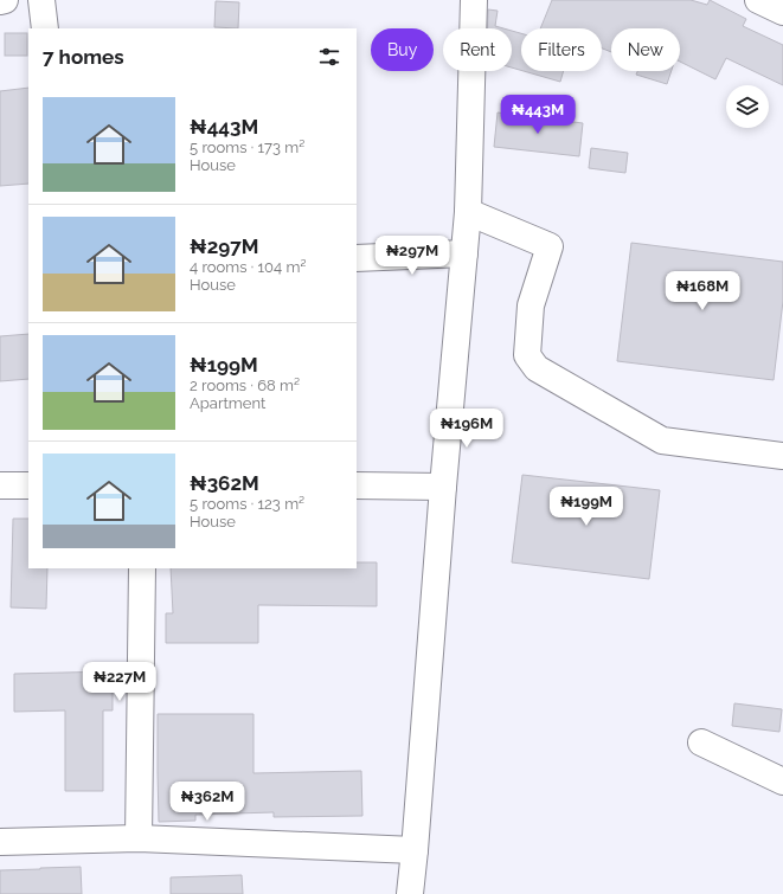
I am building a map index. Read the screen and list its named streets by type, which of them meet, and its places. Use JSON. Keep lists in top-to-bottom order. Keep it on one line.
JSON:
{"page":{"chip":["Buy","Rent","Filters","New"],"heading":"7 homes","list":[{"name":"₦443M","note":"5 rooms · 173 m² · House"},{"name":"₦297M","note":"4 rooms · 104 m² · House"},{"name":"₦199M","note":"2 rooms · 68 m² · Apartment"},{"name":"₦362M","note":"5 rooms · 123 m² · House"}],"price":["₦443M","₦297M","₦168M","₦196M","₦199M","₦227M","₦362M"]}}
